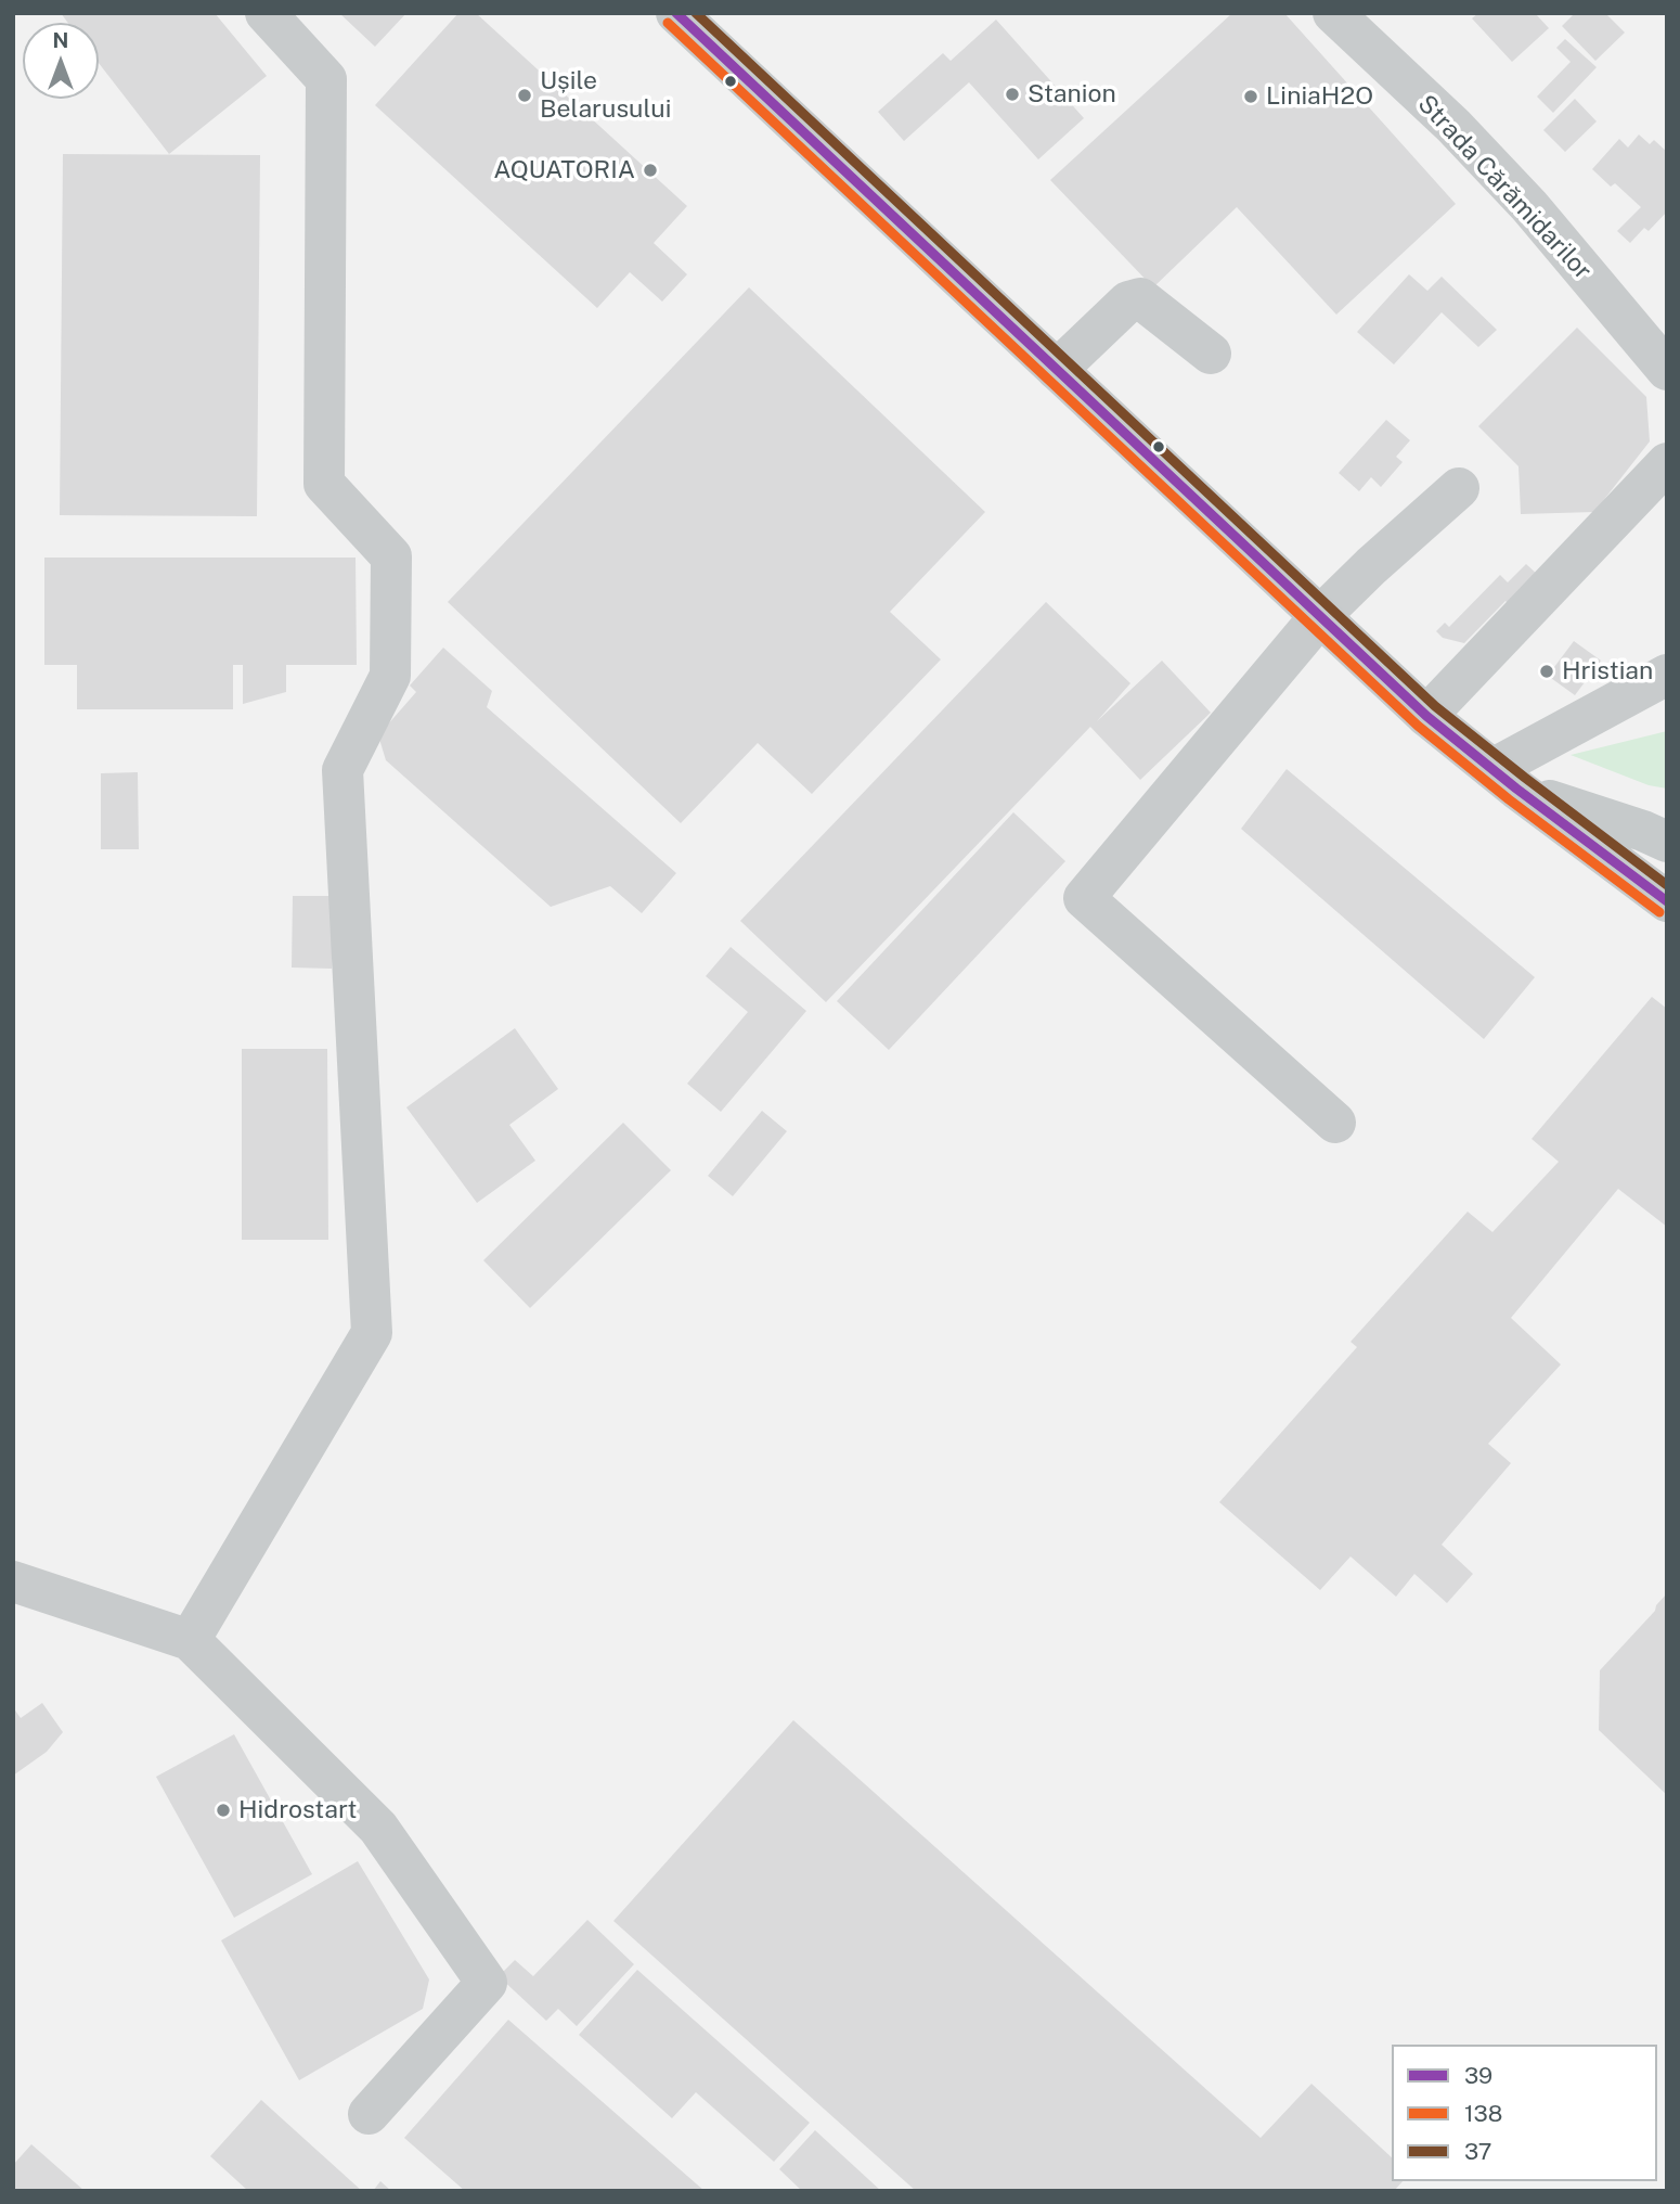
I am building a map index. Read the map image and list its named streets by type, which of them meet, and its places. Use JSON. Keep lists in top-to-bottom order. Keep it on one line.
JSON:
{"streets":{"street":["Strada Cărămidarilor"]},"places":["Stanion","Ușile Belarusului","LiniaH2O","AQUATORIA","Hristian","Hidrostart"],"lines":["transit line 39","transit line 37","transit line 138"],"legend":["39","138","37"],"north":"top"}
